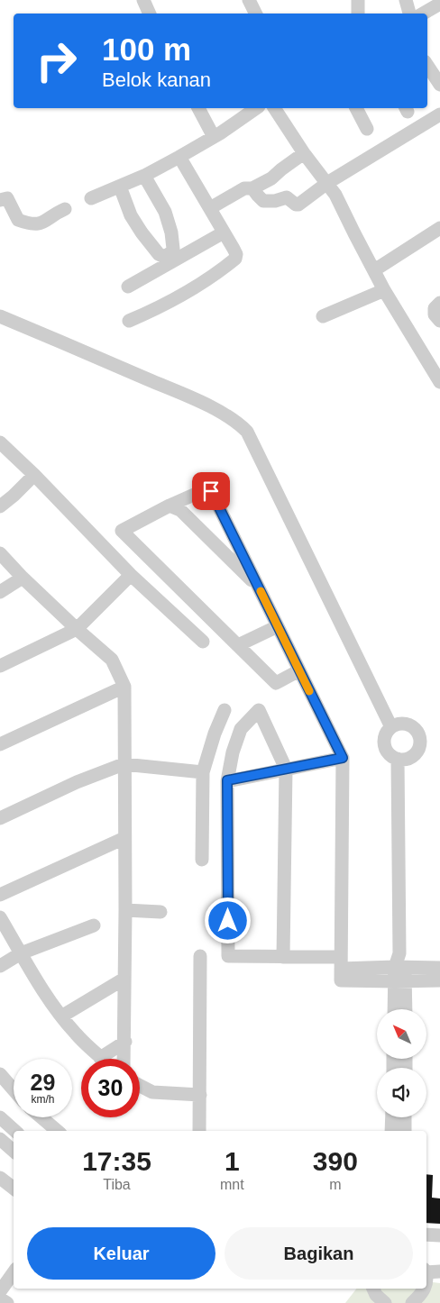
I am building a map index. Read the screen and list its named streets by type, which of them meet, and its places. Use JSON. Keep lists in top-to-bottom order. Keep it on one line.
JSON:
{"north":"top left","page":{"turn":["100 m","Belok kanan"],"speed":"29 km/h","limit":"30","eta":["17:35","Tiba","1","mnt","390","m"],"buttons":["Keluar","Bagikan"]}}
